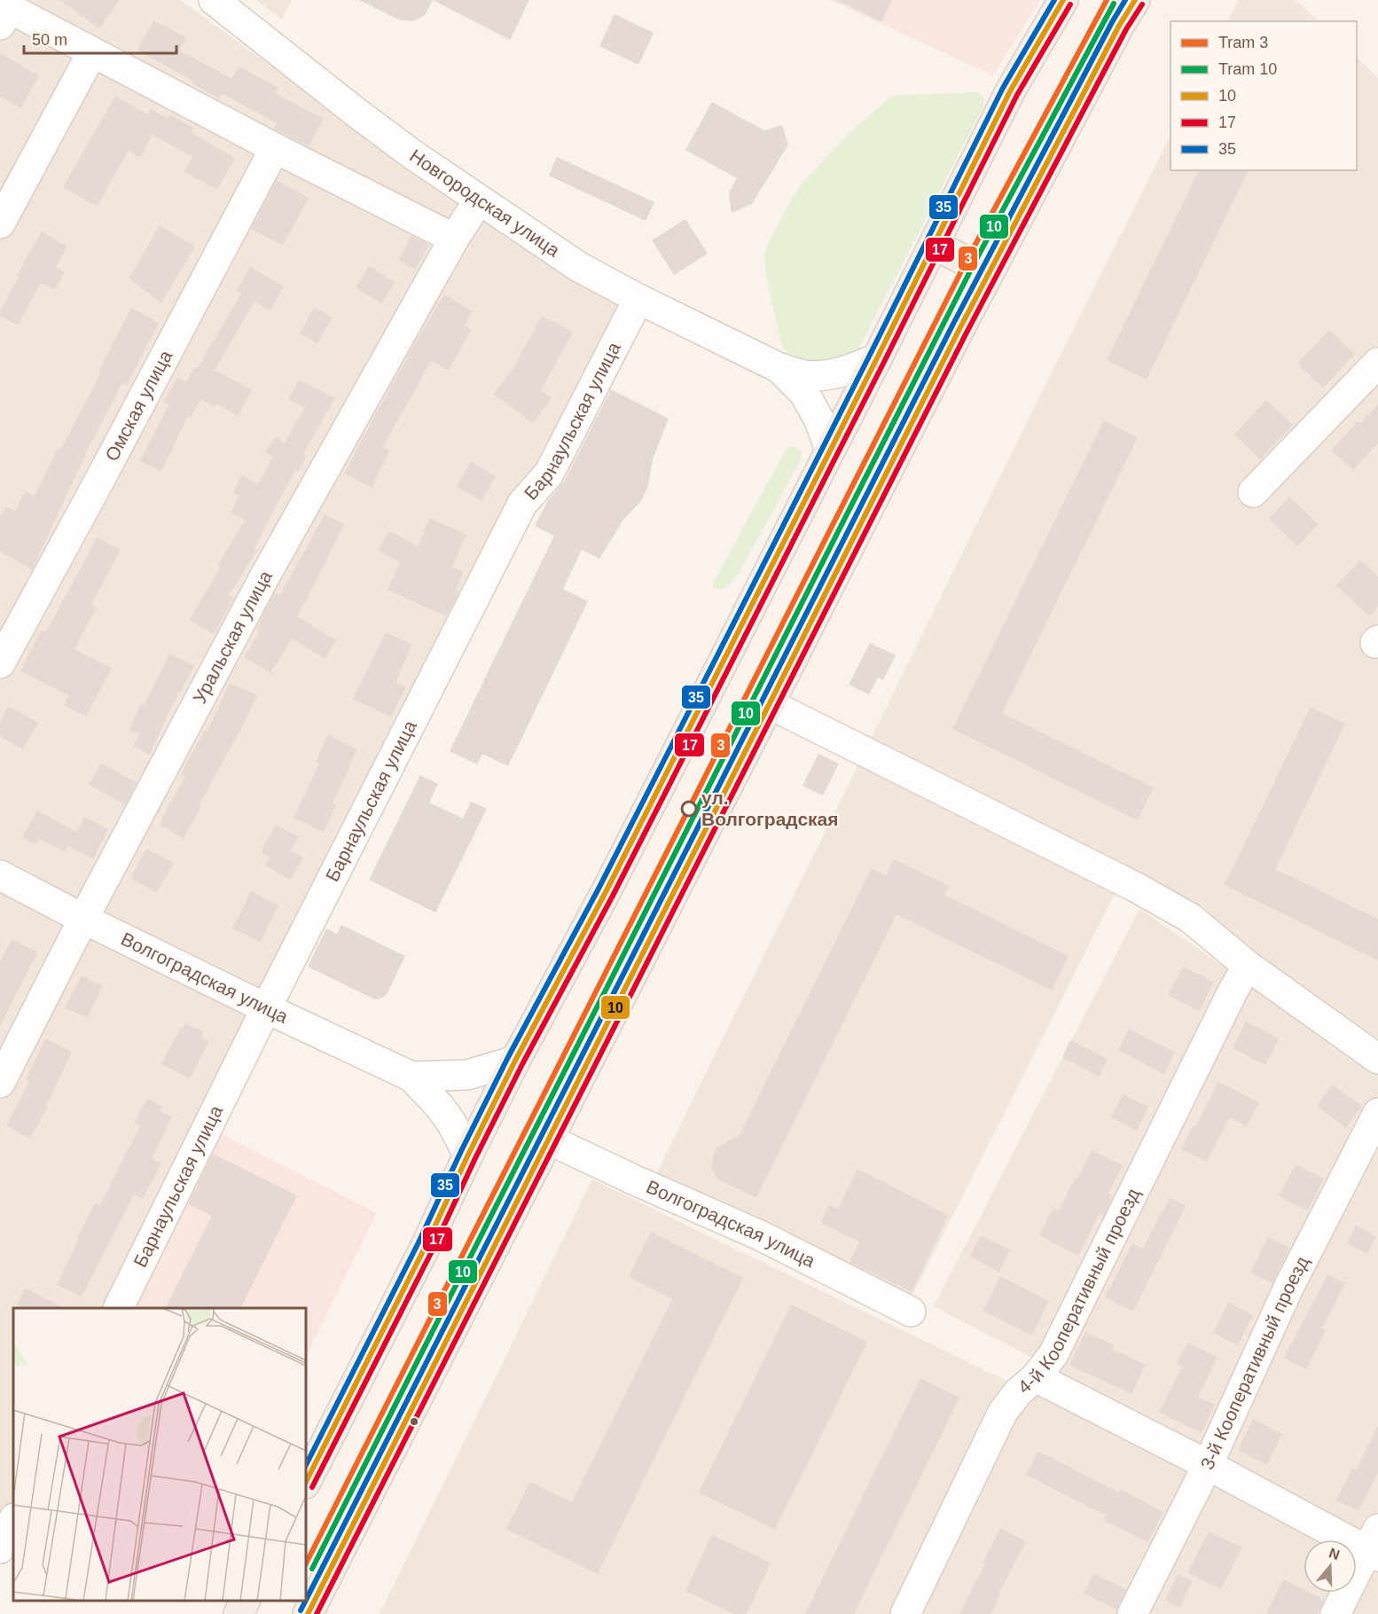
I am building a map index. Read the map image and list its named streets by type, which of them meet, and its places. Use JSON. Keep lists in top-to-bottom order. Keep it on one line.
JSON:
{"streets":{"street":["Новгородская улица","Омская улица","Барнаульская улица","Уральская улица","Волгоградская улица","4-й Кооперативный проезд","3-й Кооперативный проезд"]},"crossings":[["Новгородская улица","Барнаульская улица"],["Новгородская улица","Уральская улица"],["Барнаульская улица","Волгоградская улица"],["Уральская улица","Волгоградская улица"]],"places":["ул. Волгоградская"],"lines":["tram line 3","transit line 10","transit line 35","tram line 10","transit line 17"],"legend":["Tram 3","Tram 10","10","17","35"],"scale_bar":"50 m","north":"top"}
